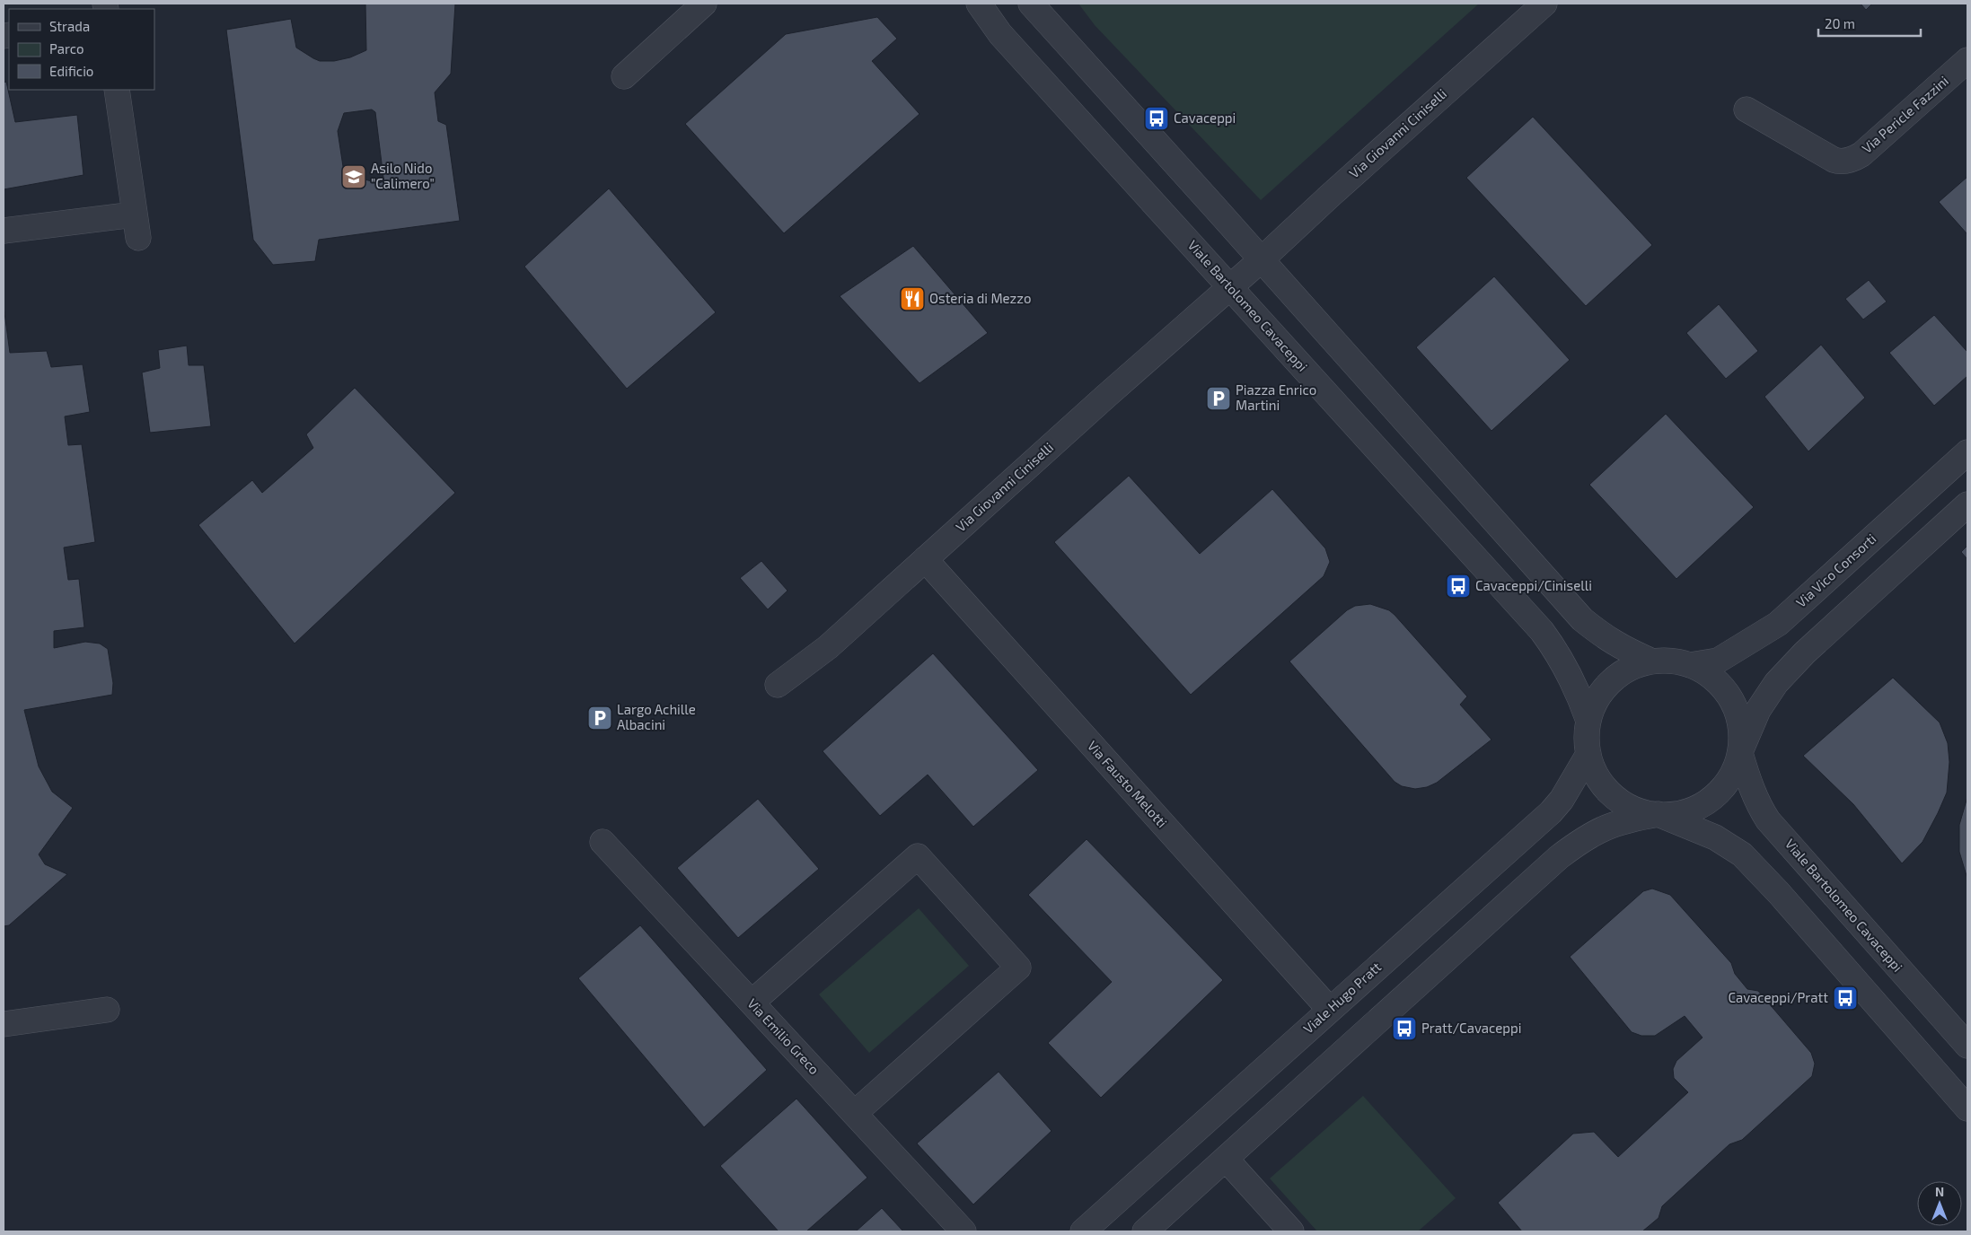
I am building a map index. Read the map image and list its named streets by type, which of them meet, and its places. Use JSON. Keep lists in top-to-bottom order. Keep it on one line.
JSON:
{"streets":{"street":["Via Pericle Fazzini","Via Giovanni Ciniselli","Viale Bartolomeo Cavaceppi","Via Vico Consorti","Via Fausto Melotti","Viale Hugo Pratt","Via Emilio Greco"]},"crossings":[["Via Giovanni Ciniselli","Viale Bartolomeo Cavaceppi"],["Via Giovanni Ciniselli","Via Fausto Melotti"],["Viale Bartolomeo Cavaceppi","Via Vico Consorti"],["Viale Bartolomeo Cavaceppi","Viale Hugo Pratt"],["Via Vico Consorti","Viale Hugo Pratt"],["Via Fausto Melotti","Viale Hugo Pratt"]],"places":{"bus stop":["Cavaceppi","Cavaceppi/Ciniselli","Cavaceppi/Pratt","Pratt/Cavaceppi"],"school or university":["Asilo Nido \"Calimero\""],"restaurant":["Osteria di Mezzo"],"parking":["Piazza Enrico Martini","Largo Achille Albacini"]},"legend":["Strada","Parco","Edificio"],"scale_bar":"20 m","north":"top"}
